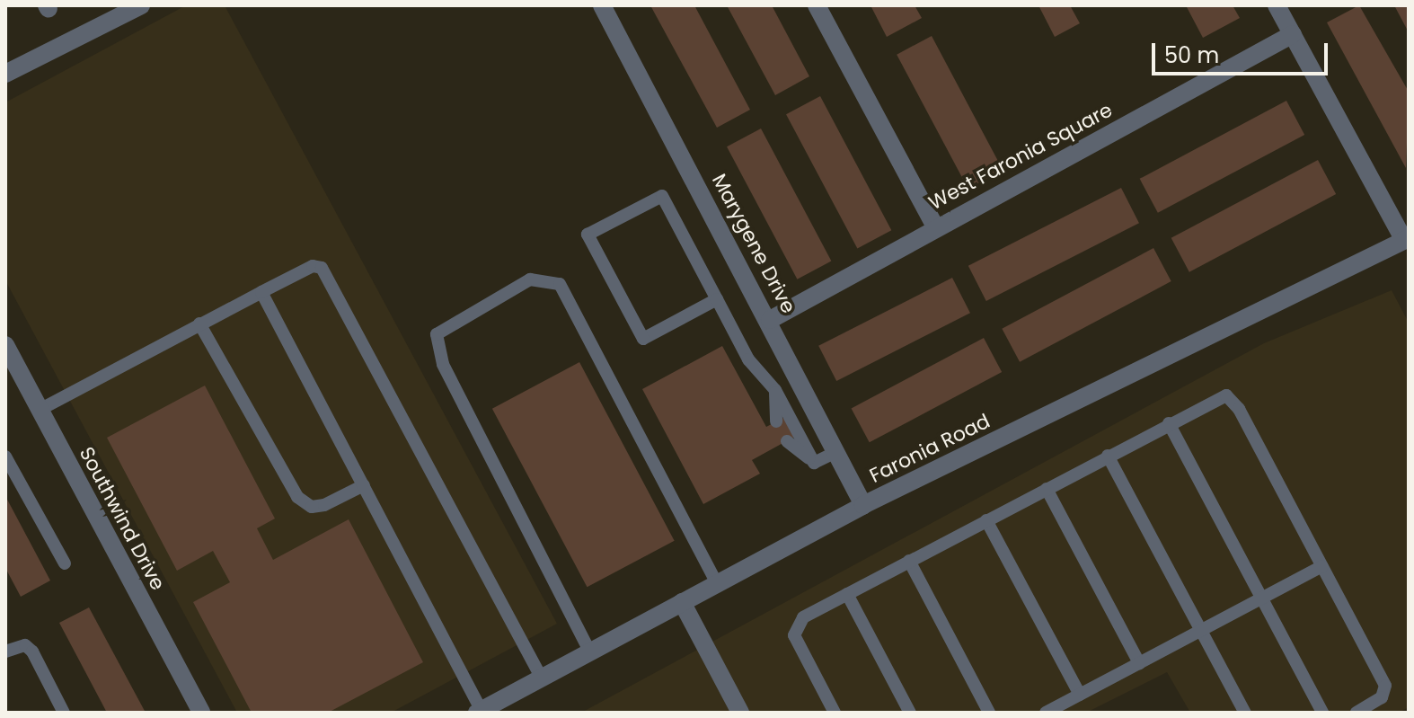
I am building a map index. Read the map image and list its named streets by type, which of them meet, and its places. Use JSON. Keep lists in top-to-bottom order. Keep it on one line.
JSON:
{"streets":{"street":["West Faronia Square","Marygene Drive","Faronia Road","Southwind Drive"]},"crossings":[["West Faronia Square","Marygene Drive"],["Marygene Drive","Faronia Road"]],"scale_bar":"50 m"}
